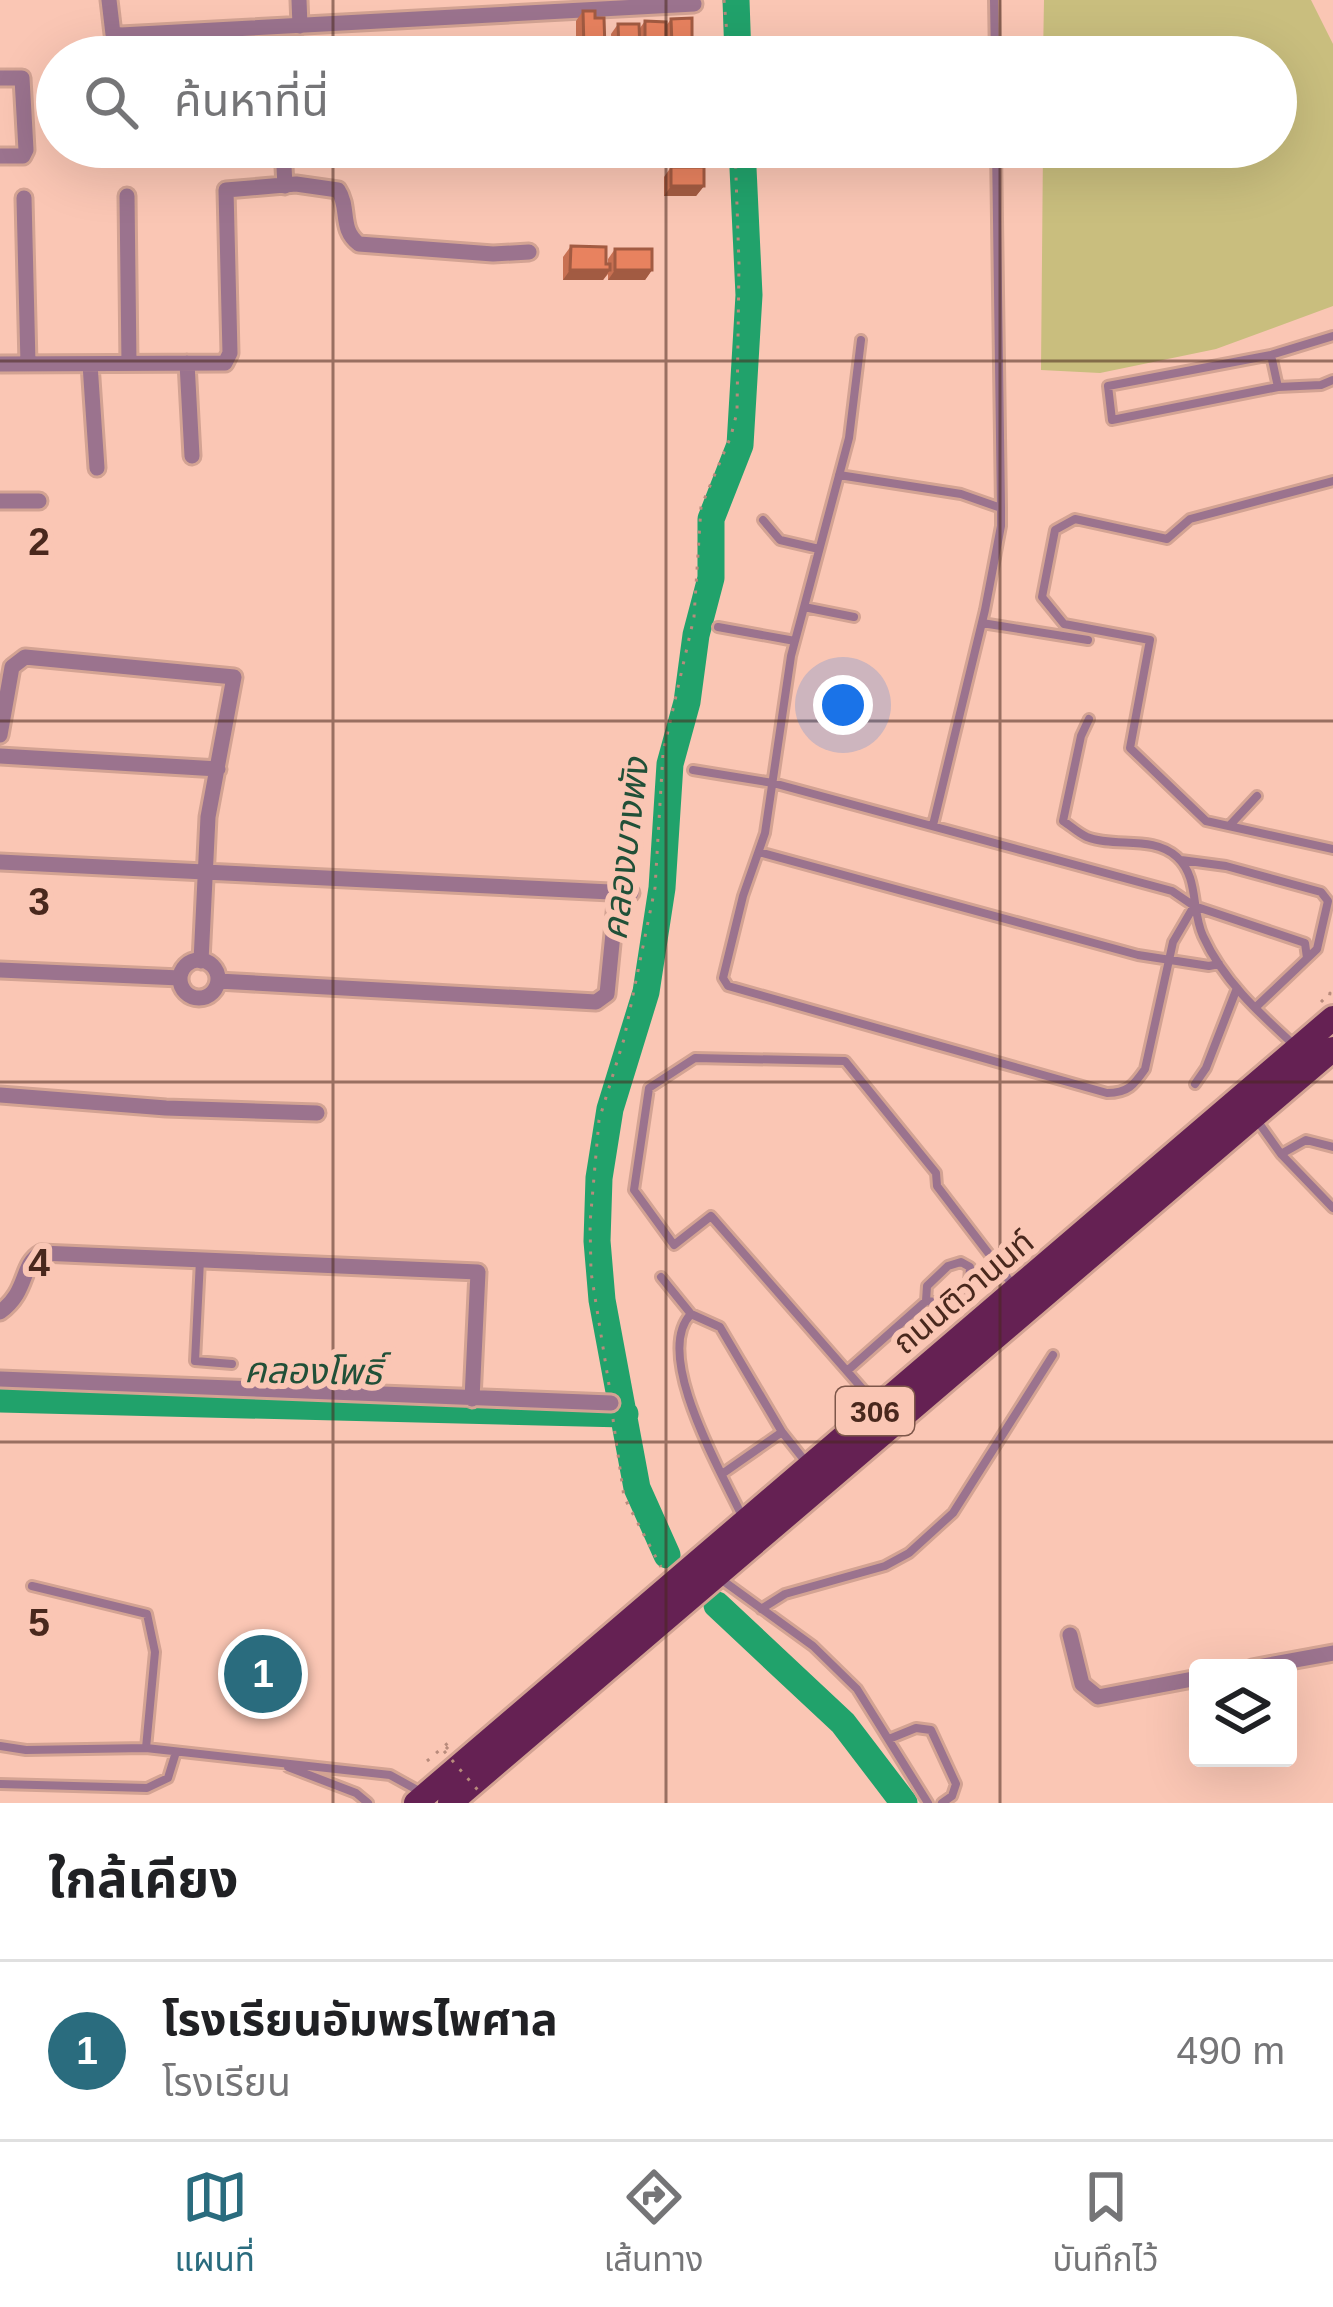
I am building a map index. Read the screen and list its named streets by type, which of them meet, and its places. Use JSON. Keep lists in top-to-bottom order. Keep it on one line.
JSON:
{"streets":{"main road":["ถนนติวานนท์","306"]},"water":["คลองบางพัง","คลองโพธิ์"],"page":{"search":"ค้นหาที่นี่","pins":"1","heading":"ใกล้เคียง","list":[{"mark":"1","name":"โรงเรียนอัมพรไพศาล","note":"โรงเรียน","value":"490 m"}],"nav":["แผนที่","เส้นทาง","บันทึกไว้"]},"grid":{"rows":["2","3","4","5"]}}
